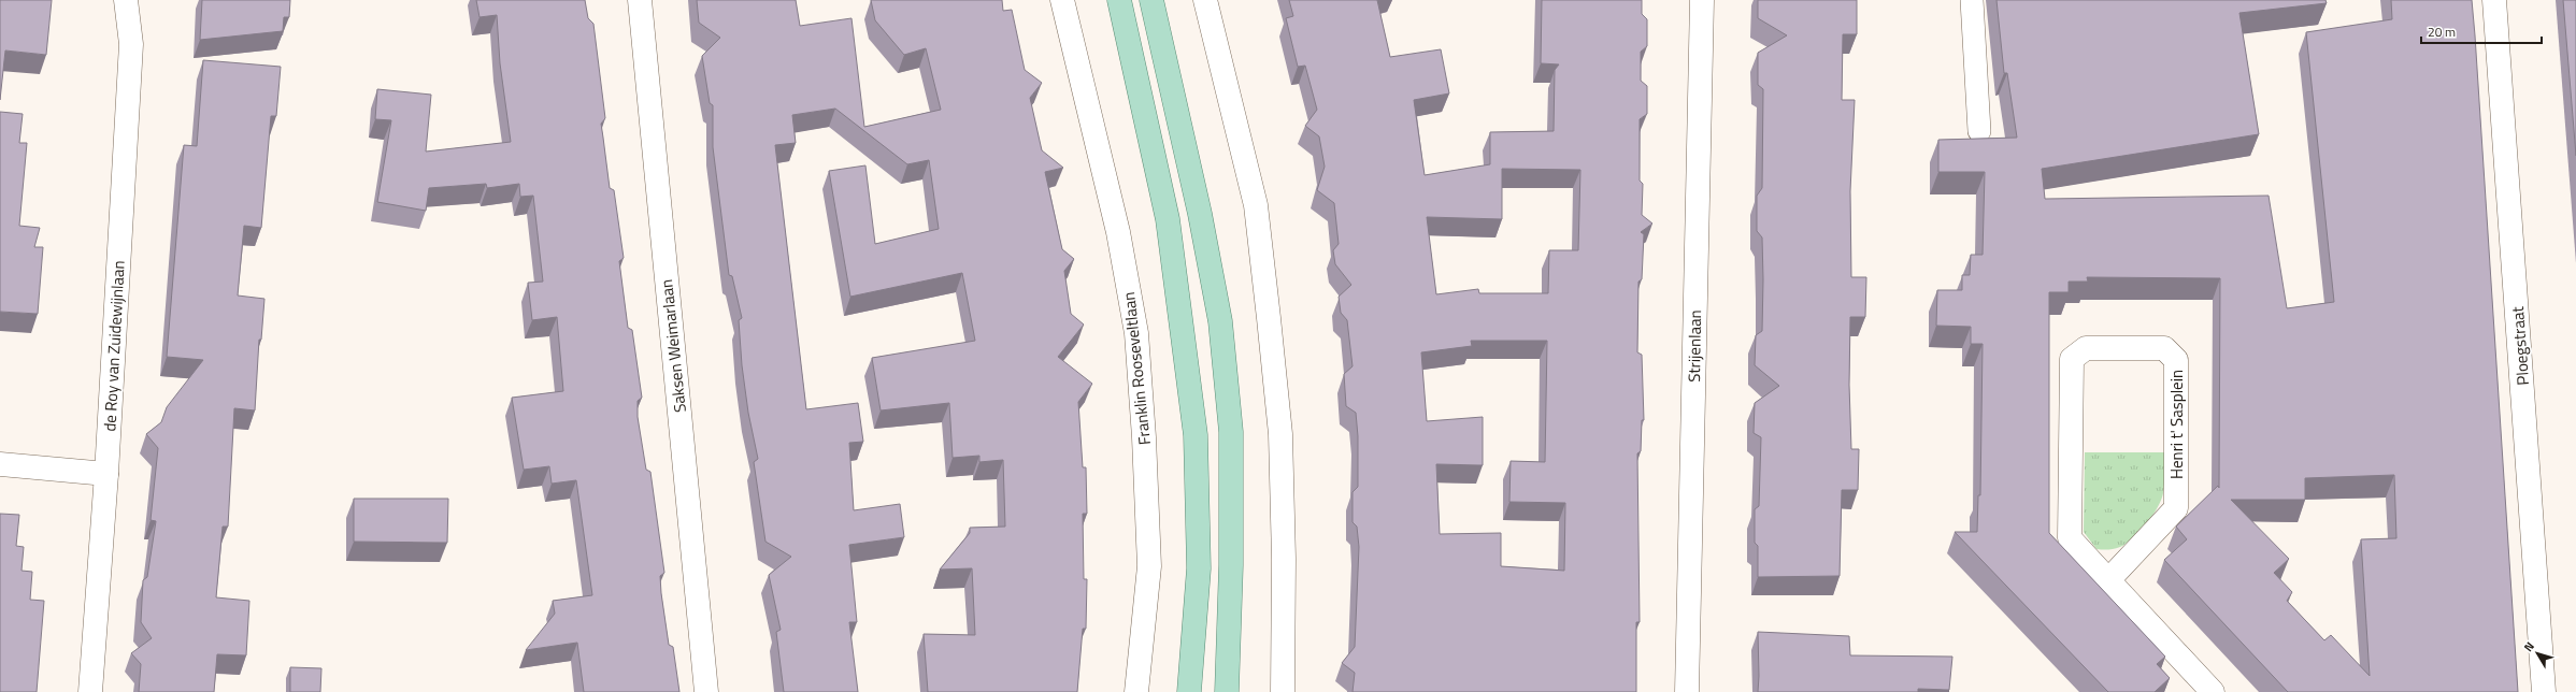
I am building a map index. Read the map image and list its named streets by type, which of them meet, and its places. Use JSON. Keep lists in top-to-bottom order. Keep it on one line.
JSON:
{"streets":{"street":["de Roy van Zuidewijnlaan","Saksen Weimarlaan","Strijenlaan","Ploegstraat","Franklin Rooseveltlaan","Henri t' Sasplein"]},"scale_bar":"20 m","north":"top left"}
